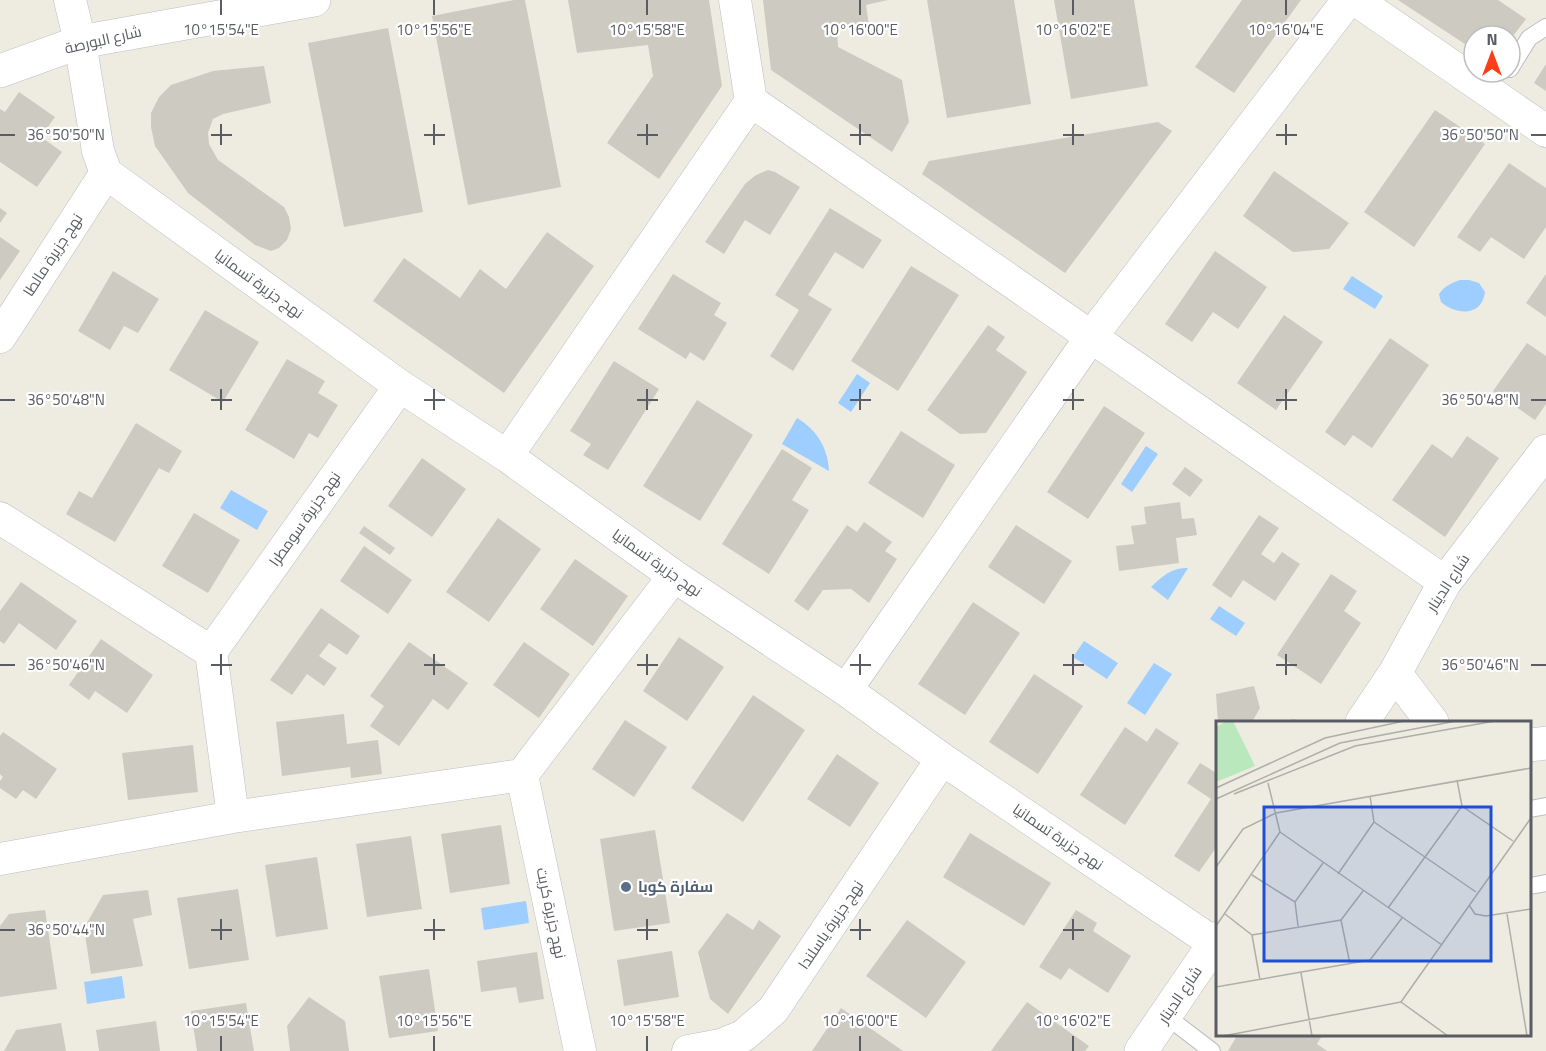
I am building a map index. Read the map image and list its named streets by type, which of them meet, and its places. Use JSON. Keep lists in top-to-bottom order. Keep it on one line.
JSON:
{"streets":{"street":["شارع البورصة","نهج جزيرة مالطا","نهج جزيرة تسمانيا","نهج جزيرة سومطرا","شارع الدينار","نهج جزيرة كريت","نهج جزيرة ياسلندا"]},"crossings":[["نهج جزيرة مالطا","نهج جزيرة تسمانيا"],["نهج جزيرة تسمانيا","نهج جزيرة سومطرا"],["نهج جزيرة تسمانيا","شارع الدينار"],["نهج جزيرة تسمانيا","نهج جزيرة ياسلندا"]],"places":["سفارة كوبا"],"north":"top","coordinates":["10°15'54\"E","10°15'56\"E","10°15'58\"E","10°16'00\"E","10°16'02\"E","10°16'04\"E","36°50'50\"N","36°50'48\"N","36°50'46\"N","36°50'44\"N"]}
